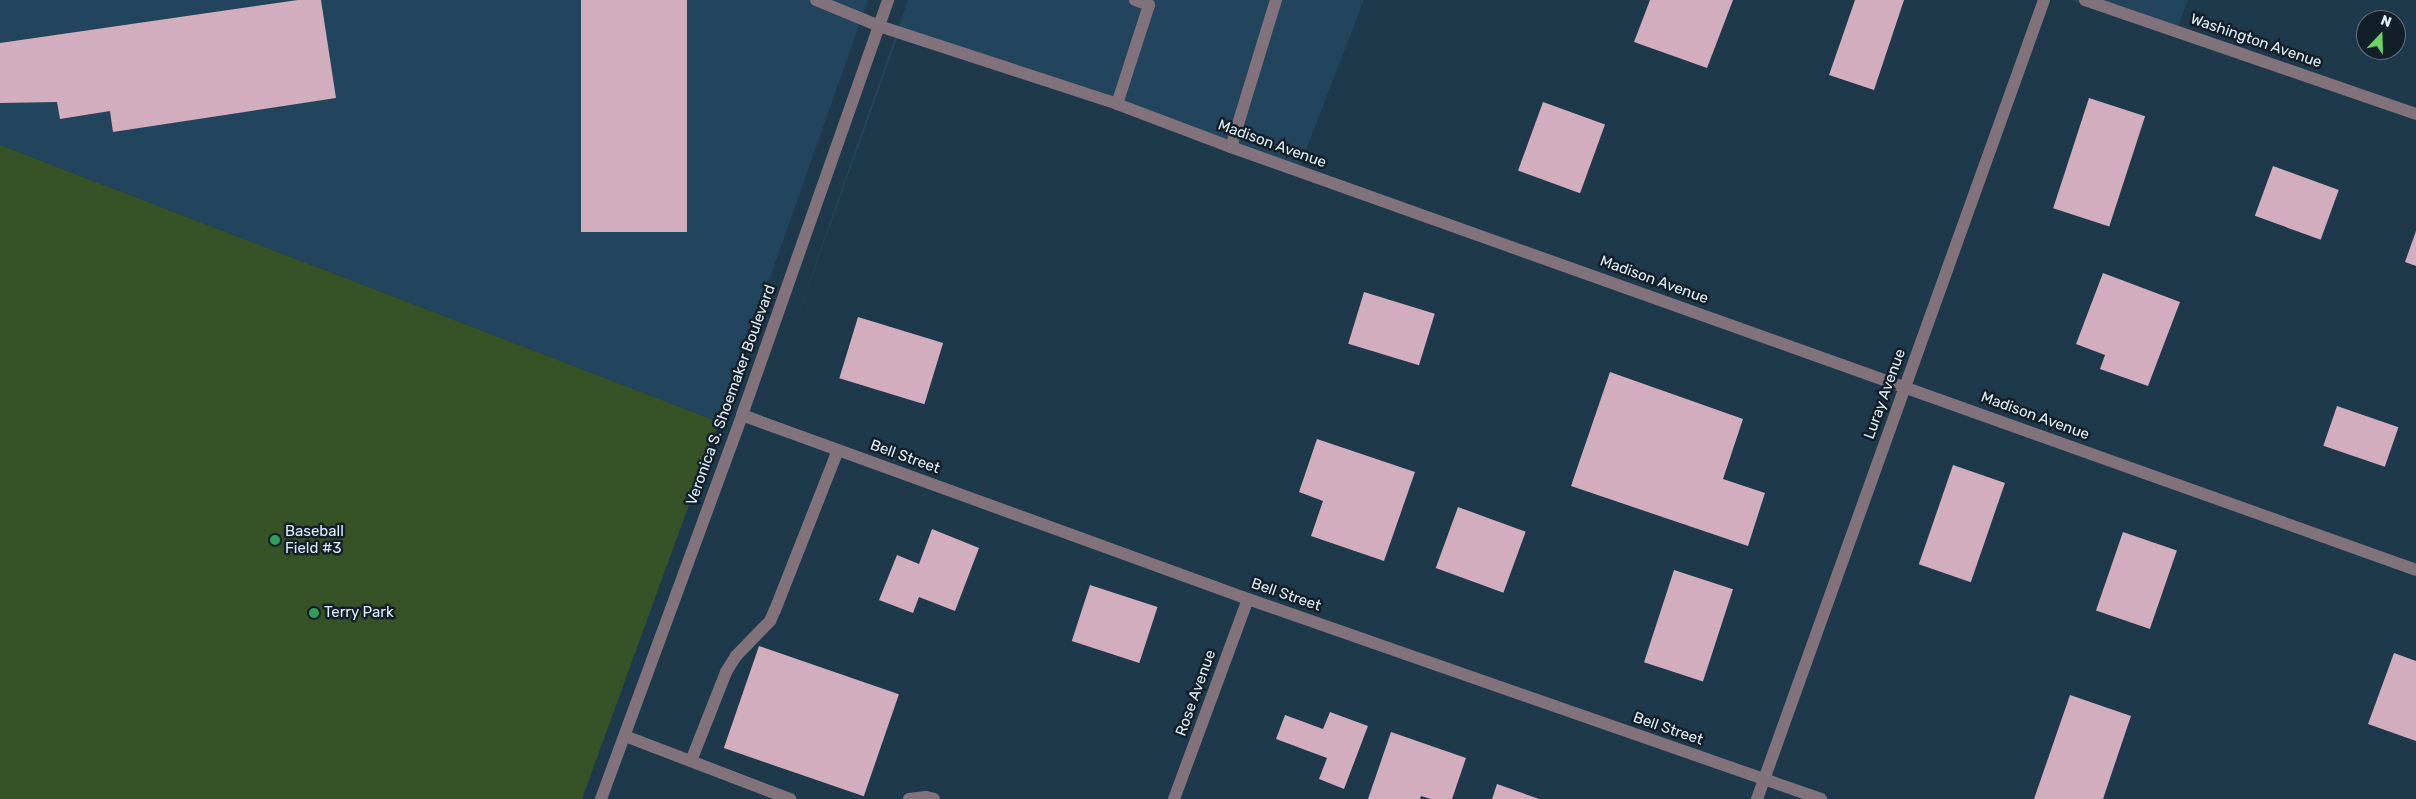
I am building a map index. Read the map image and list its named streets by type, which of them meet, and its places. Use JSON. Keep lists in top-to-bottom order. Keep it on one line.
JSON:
{"streets":{"street":["Washington Avenue","Madison Avenue","Luray Avenue","Veronica S. Shoemaker Boulevard","Bell Street","Rose Avenue"]},"crossings":[["Madison Avenue","Luray Avenue"],["Madison Avenue","Veronica S. Shoemaker Boulevard"],["Luray Avenue","Bell Street"],["Veronica S. Shoemaker Boulevard","Bell Street"],["Bell Street","Rose Avenue"]],"places":["Baseball Field #3","Terry Park"],"north":"top"}
